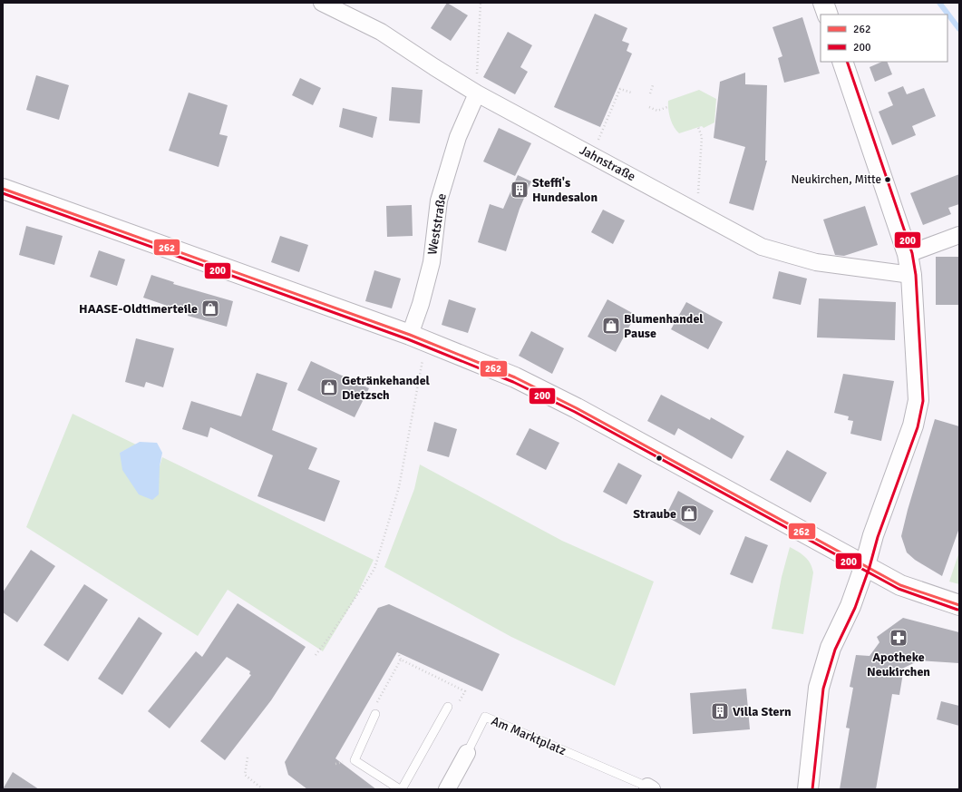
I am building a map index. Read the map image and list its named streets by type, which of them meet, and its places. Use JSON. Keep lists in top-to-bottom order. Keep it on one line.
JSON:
{"streets":{"street":["Jahnstraße","Weststraße","Am Marktplatz"]},"crossings":[["Jahnstraße","Weststraße"]],"places":{"other":["Neukirchen, Mitte"],"building":["Steffi's Hundesalon","Villa Stern"],"shop":["HAASE-Oldtimerteile","Blumenhandel Pause","Getränkehandel Dietzsch","Straube"],"pharmacy":["Apotheke Neukirchen"]},"lines":["transit line 200","transit line 262"],"legend":["262","200"]}
